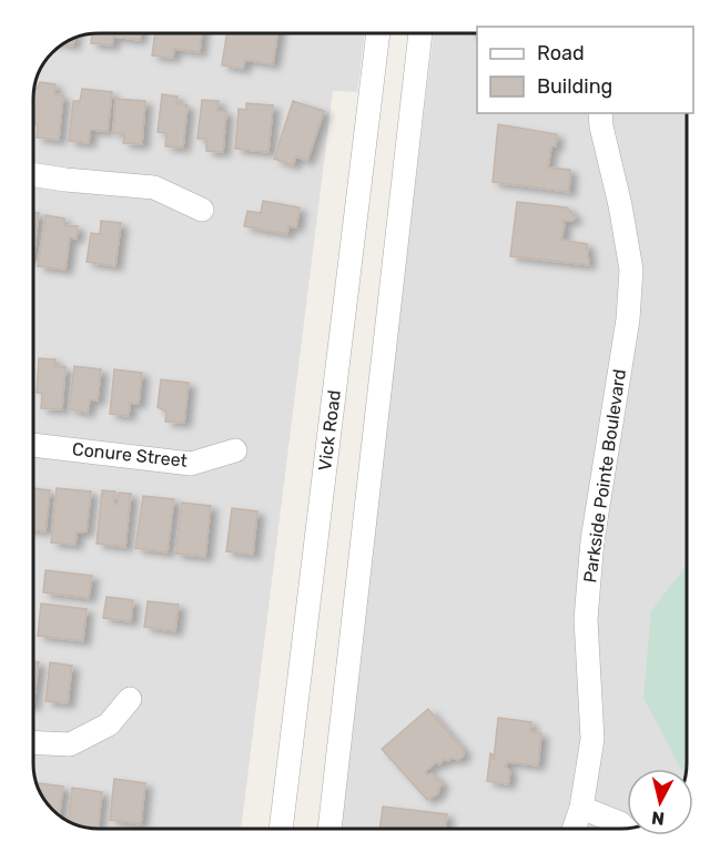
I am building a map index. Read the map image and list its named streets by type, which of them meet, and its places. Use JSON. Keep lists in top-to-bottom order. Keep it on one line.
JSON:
{"streets":{"street":["Vick Road","Conure Street","Parkside Pointe Boulevard"]},"legend":["Road","Building"],"north":"bottom"}
